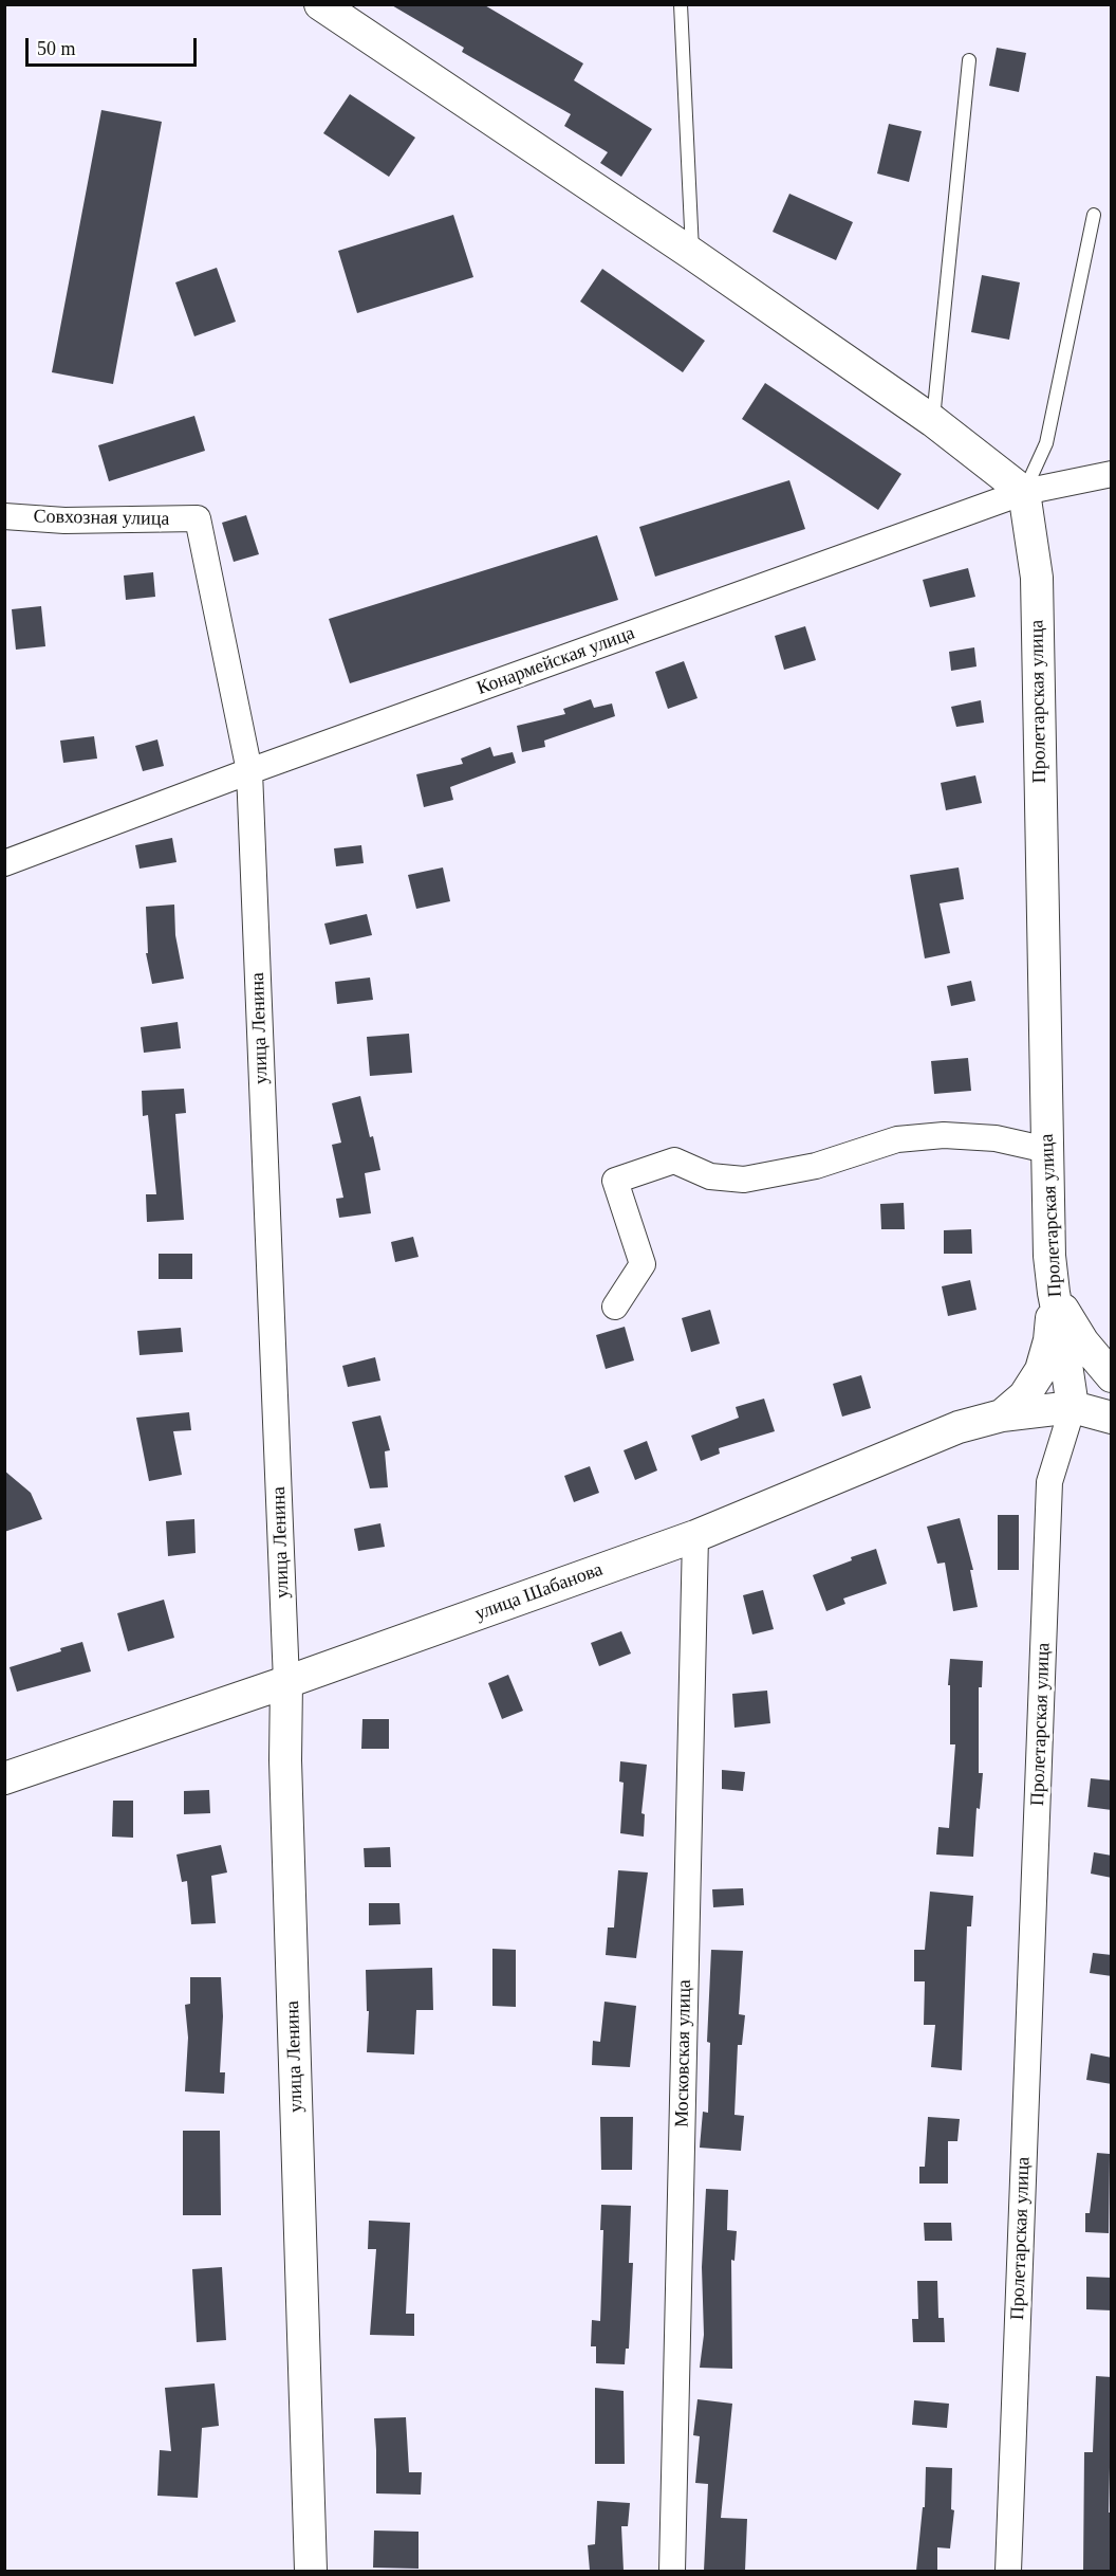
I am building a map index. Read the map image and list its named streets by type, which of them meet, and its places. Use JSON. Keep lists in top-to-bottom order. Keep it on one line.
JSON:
{"streets":{"street":["Совхозная улица","Конармейская улица","Пролетарская улица","улица Ленина","улица Шабанова","Московская улица"]},"crossings":[["Совхозная улица","улица Ленина"],["Конармейская улица","Пролетарская улица"],["Конармейская улица","улица Ленина"],["Пролетарская улица","улица Шабанова"],["улица Ленина","улица Шабанова"],["улица Шабанова","Московская улица"]],"scale_bar":"50 m"}
